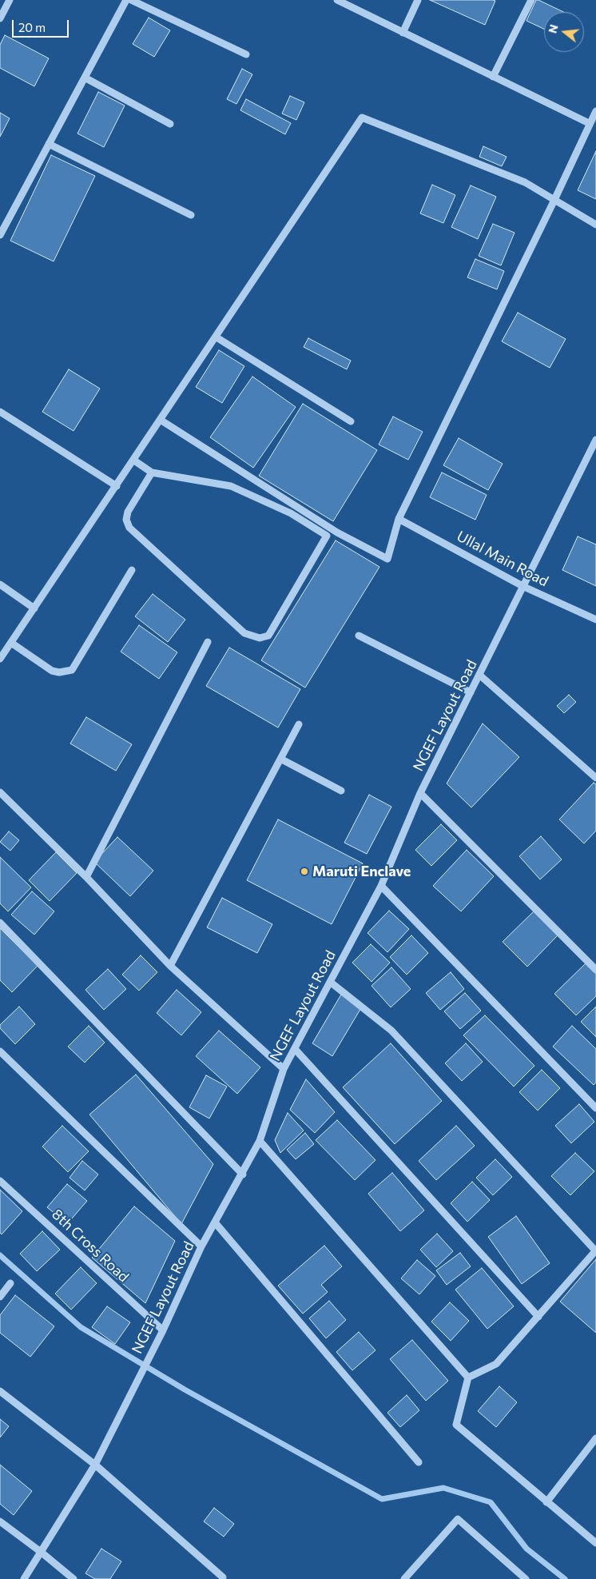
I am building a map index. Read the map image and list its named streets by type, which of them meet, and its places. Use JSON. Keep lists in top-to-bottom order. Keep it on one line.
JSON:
{"streets":{"street":["Ullal Main Road","NGEF Layout Road","8th Cross Road"]},"crossings":[["Ullal Main Road","NGEF Layout Road"],["NGEF Layout Road","8th Cross Road"]],"places":["Maruti Enclave"],"scale_bar":"20 m","north":"left"}
